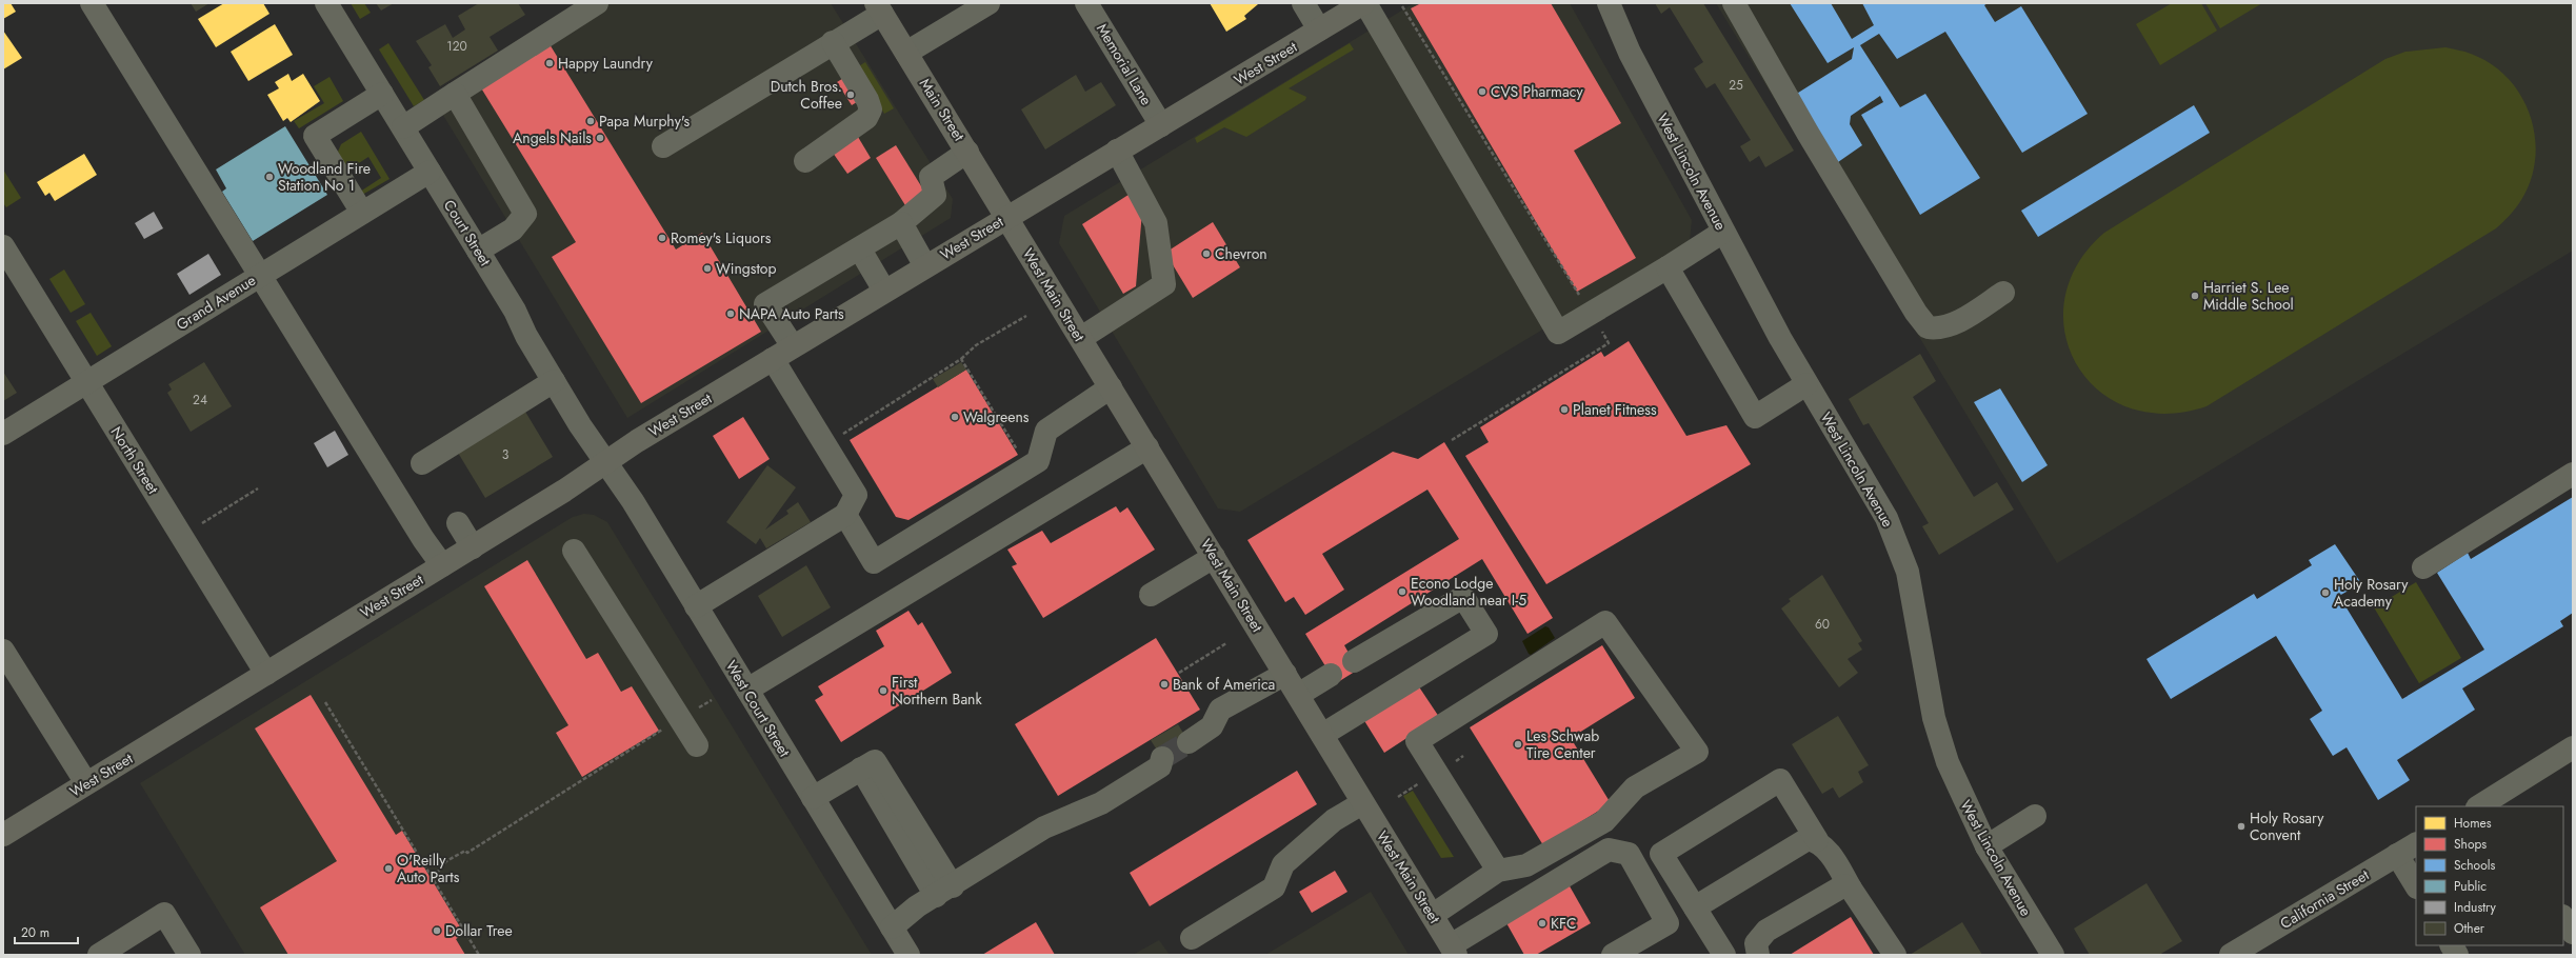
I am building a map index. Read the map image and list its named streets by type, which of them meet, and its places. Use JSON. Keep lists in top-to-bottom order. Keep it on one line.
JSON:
{"streets":{"main road":["West Street","Main Street","West Main Street"],"street":["Memorial Lane","West Lincoln Avenue","Court Street","Grand Avenue","North Street","West Court Street","California Street"]},"crossings":[["West Street","Memorial Lane"],["West Street","Main Street"],["West Street","Court Street"],["West Street","West Main Street"],["West Street","North Street"],["West Street","West Court Street"],["Main Street","West Main Street"],["Court Street","Grand Avenue"],["Court Street","West Court Street"],["Grand Avenue","North Street"]],"places":["Happy Laundry","CVS Pharmacy","Dutch Bros. Coffee","Papa Murphy's","Angels Nails","Woodland Fire Station No 1","Romey's Liquors","Chevron","Wingstop","Harriet S. Lee Middle School","NAPA Auto Parts","Planet Fitness","Walgreens","Econo Lodge Woodland near I-5","Holy Rosary Academy","Bank of America","First Northern Bank","Les Schwab Tire Center","Holy Rosary Convent","O'Reilly Auto Parts","KFC","Dollar Tree"],"house_numbers":["120","25","24","3","60"],"legend":["Homes","Shops","Schools","Public","Industry","Other"],"scale_bar":"20 m"}
